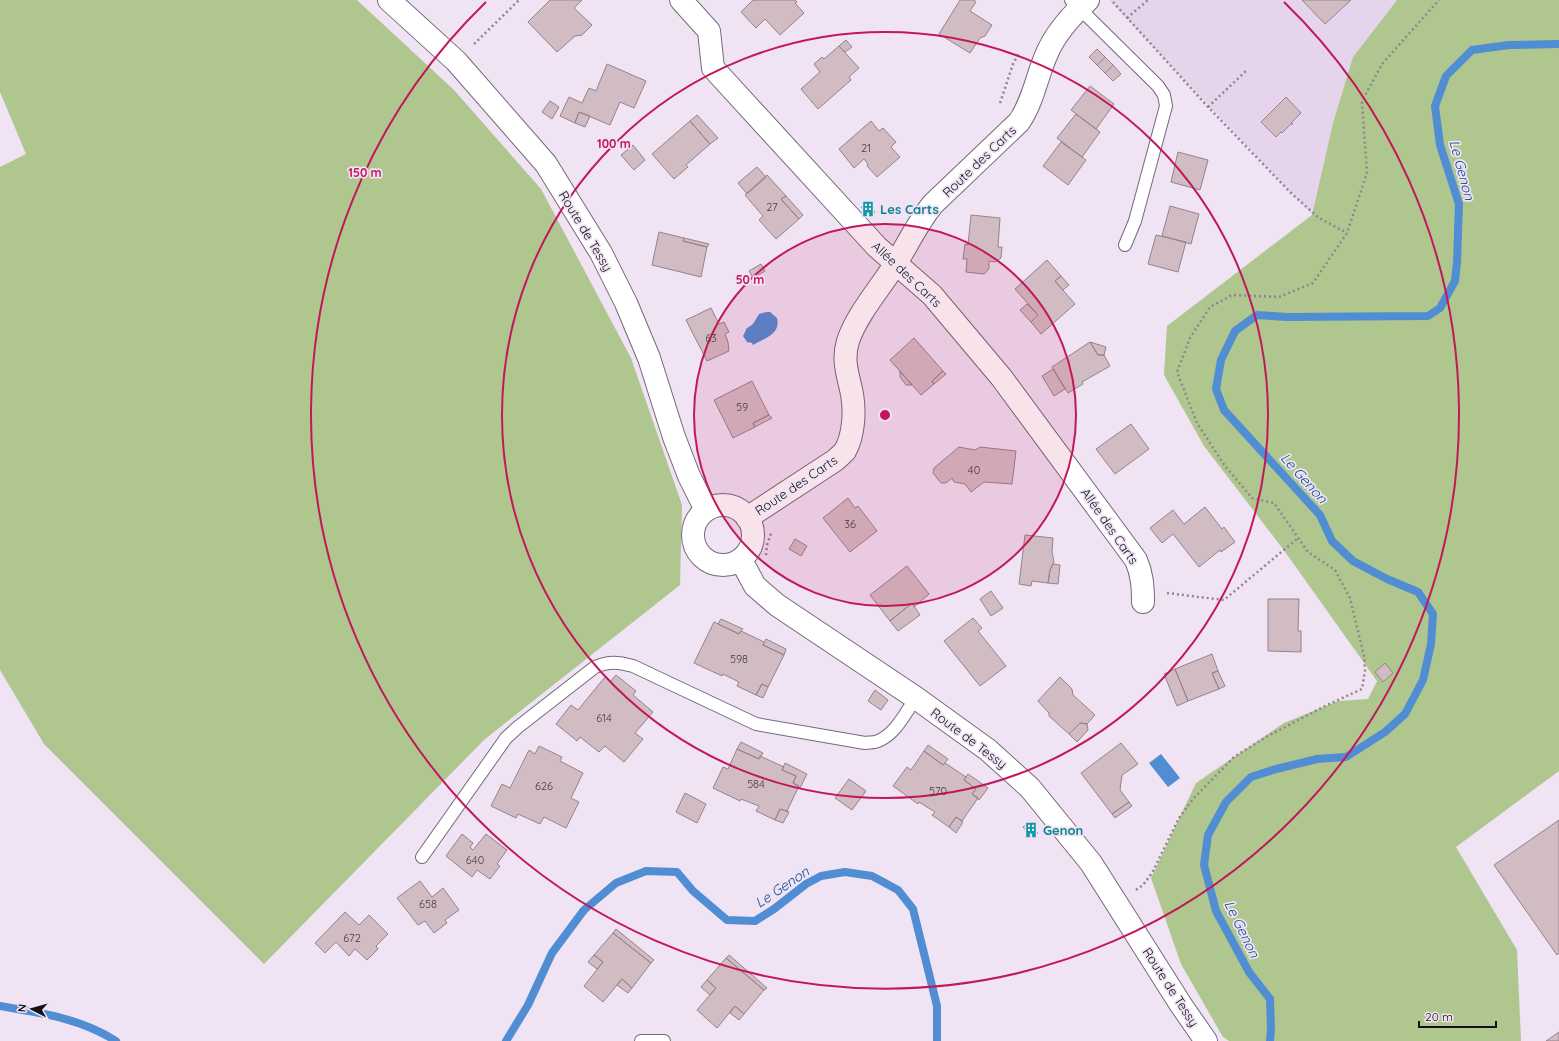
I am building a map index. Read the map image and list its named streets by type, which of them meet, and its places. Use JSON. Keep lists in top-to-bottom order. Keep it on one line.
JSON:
{"streets":{"street":["Route des Carts","Route de Tessy","Allée des Carts"]},"crossings":[["Route des Carts","Route de Tessy"],["Route des Carts","Allée des Carts"]],"water":["Le Genon"],"places":{"building":["Les Carts","Genon"]},"house_numbers":["21","27","63","59","40","36","598","614","584","626","570","640","658","672"],"scale_bar":"20 m","north":"left","rings":["100 m","150 m","50 m"]}
